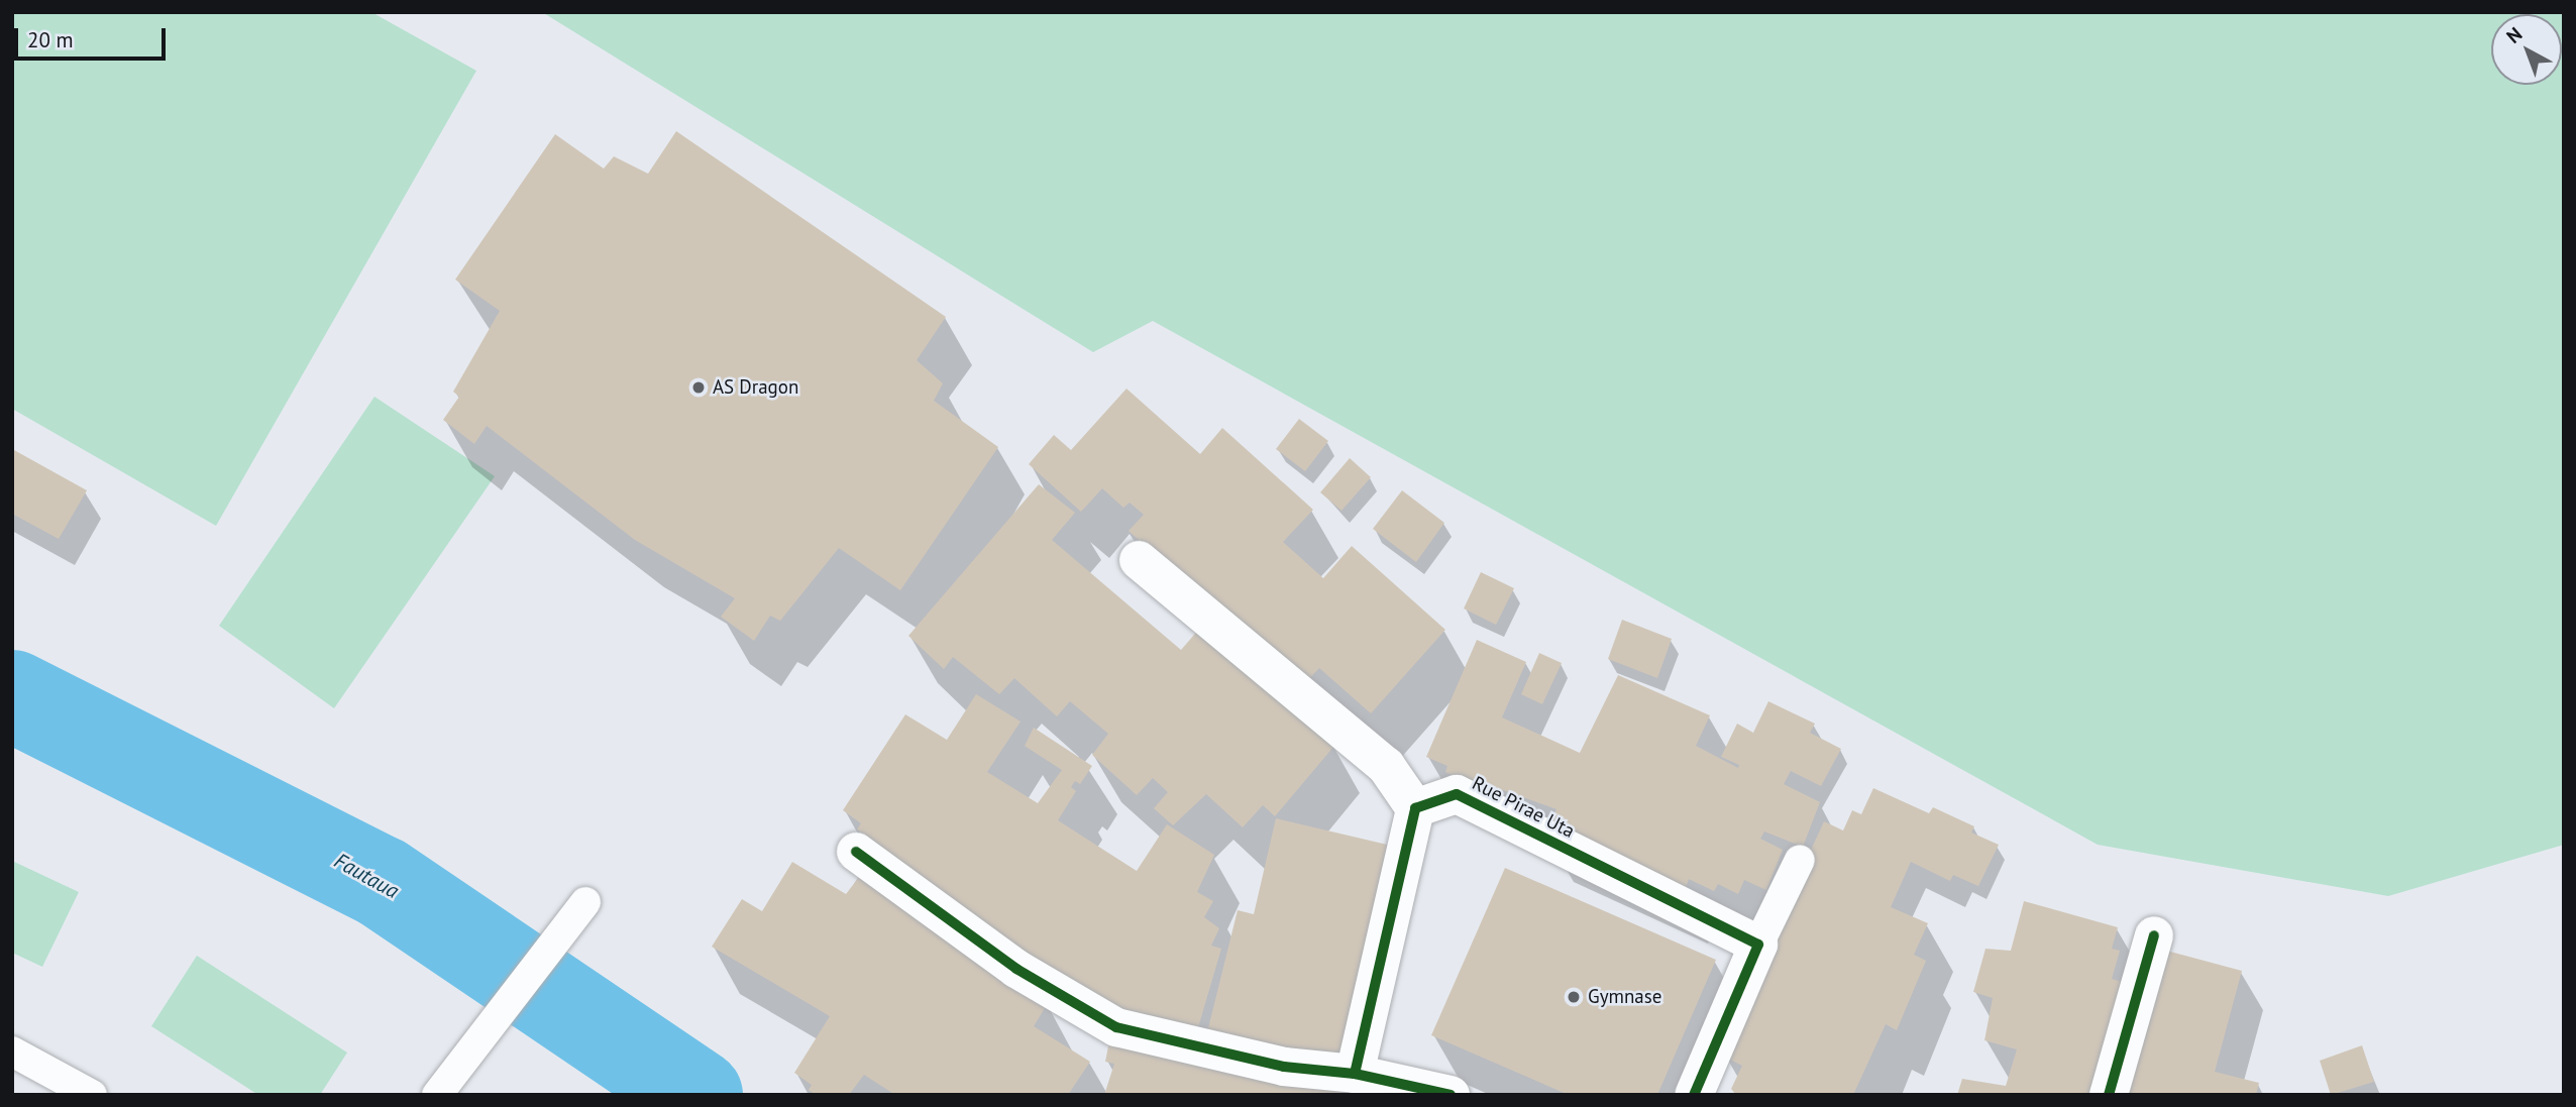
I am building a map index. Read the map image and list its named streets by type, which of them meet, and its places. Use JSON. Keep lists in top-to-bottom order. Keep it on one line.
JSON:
{"streets":{"street":["Rue Pirae Uta"]},"water":["Fautaua"],"places":["AS Dragon","Gymnase"],"scale_bar":"20 m","north":"top left"}
